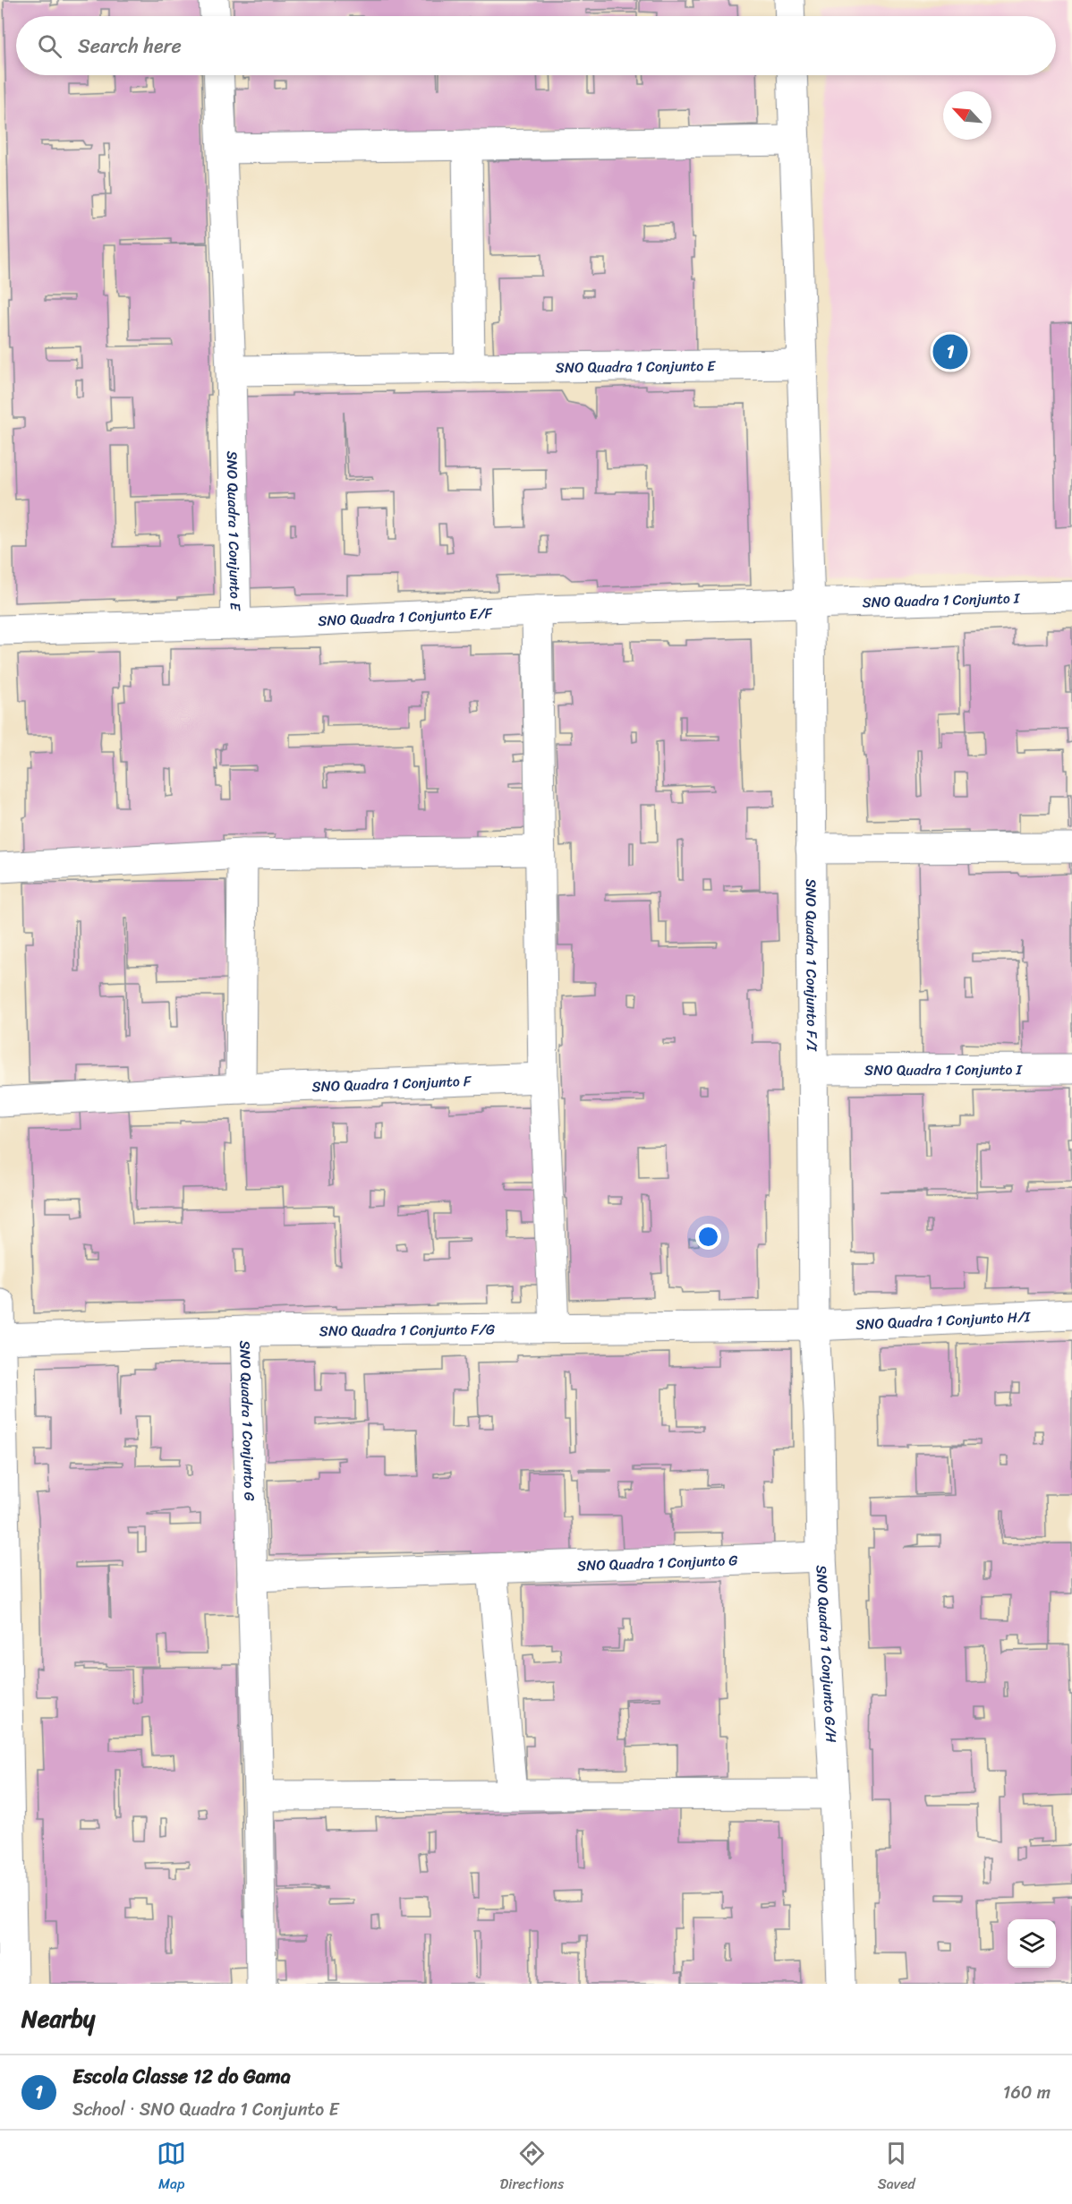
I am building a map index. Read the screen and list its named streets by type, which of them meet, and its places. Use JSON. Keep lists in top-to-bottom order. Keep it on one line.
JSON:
{"streets":{"street":["SNO Quadra 1 Conjunto E","SNO Quadra 1 Conjunto I","SNO Quadra 1 Conjunto E/F","SNO Quadra 1 Conjunto F/I","SNO Quadra 1 Conjunto F","SNO Quadra 1 Conjunto H/I","SNO Quadra 1 Conjunto F/G","SNO Quadra 1 Conjunto G","SNO Quadra 1 Conjunto G/H"]},"crossings":[["SNO Quadra 1 Conjunto E","SNO Quadra 1 Conjunto E/F"],["SNO Quadra 1 Conjunto I","SNO Quadra 1 Conjunto E/F"],["SNO Quadra 1 Conjunto I","SNO Quadra 1 Conjunto F/I"],["SNO Quadra 1 Conjunto E/F","SNO Quadra 1 Conjunto F/I"],["SNO Quadra 1 Conjunto F/I","SNO Quadra 1 Conjunto H/I"],["SNO Quadra 1 Conjunto F/I","SNO Quadra 1 Conjunto F/G"],["SNO Quadra 1 Conjunto F/I","SNO Quadra 1 Conjunto G/H"],["SNO Quadra 1 Conjunto H/I","SNO Quadra 1 Conjunto F/G"],["SNO Quadra 1 Conjunto H/I","SNO Quadra 1 Conjunto G/H"],["SNO Quadra 1 Conjunto F/G","SNO Quadra 1 Conjunto G"],["SNO Quadra 1 Conjunto F/G","SNO Quadra 1 Conjunto G/H"],["SNO Quadra 1 Conjunto G","SNO Quadra 1 Conjunto G/H"]],"north":"top left","page":{"search":"Search here","pins":"1","heading":"Nearby","list":[{"mark":"1","name":"Escola Classe 12 do Gama","note":"School · SNO Quadra 1 Conjunto E","value":"160 m"}],"nav":["Map","Directions","Saved"]}}
